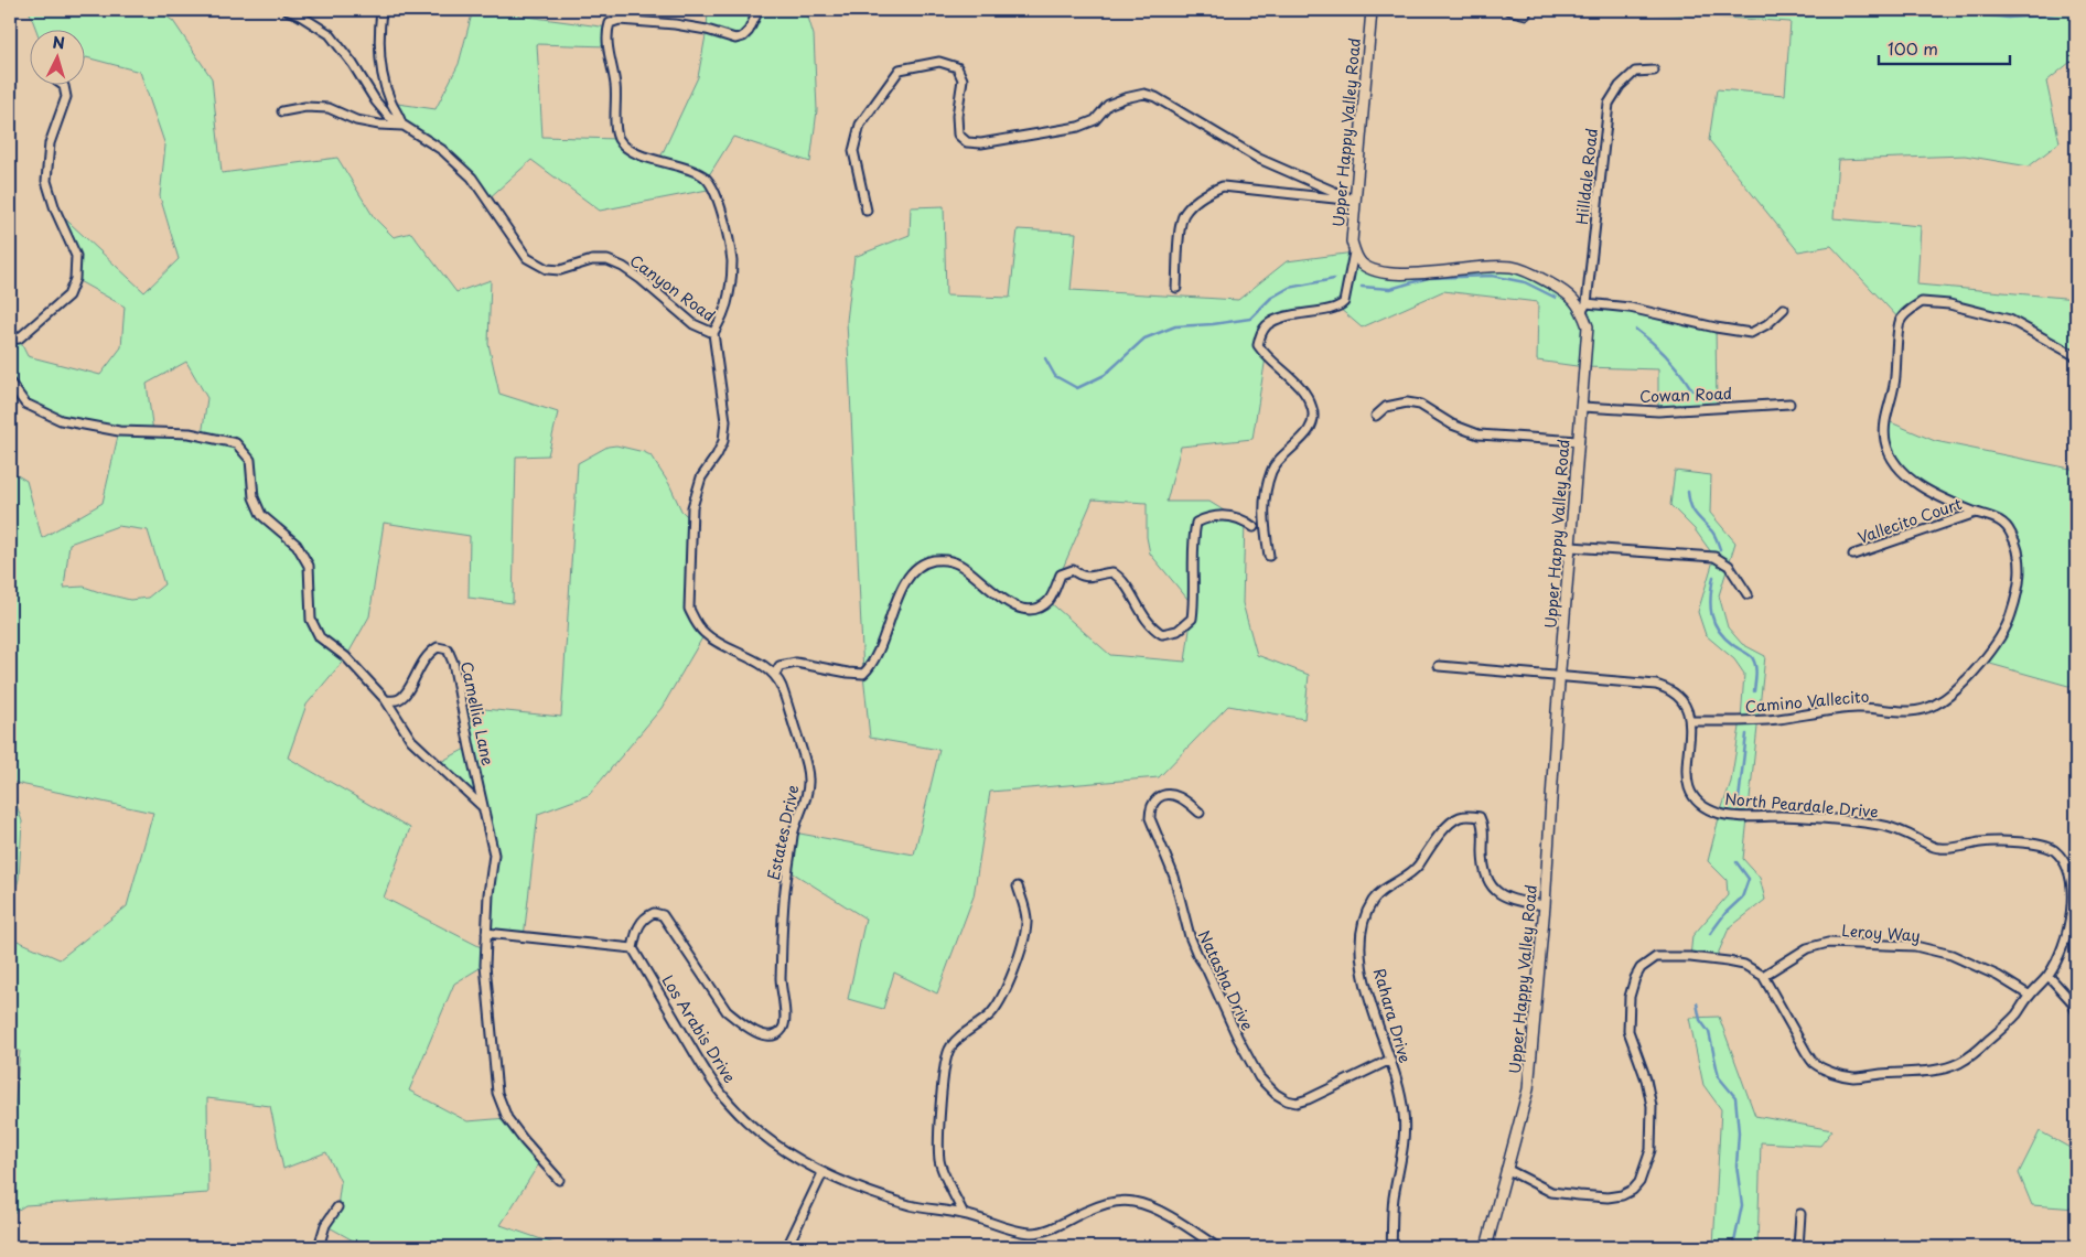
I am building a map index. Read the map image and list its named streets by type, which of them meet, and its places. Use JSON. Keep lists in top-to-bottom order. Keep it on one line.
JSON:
{"streets":{"street":["Upper Happy Valley Road","Hilldale Road","Canyon Road","Cowan Road","Vallecito Court","Camino Vallecito","Camellia Lane","North Peardale Drive","Estates Drive","Leroy Way","Natasha Drive","Rahara Drive","Los Arabis Drive"]},"crossings":[["Upper Happy Valley Road","Hilldale Road"],["Upper Happy Valley Road","Cowan Road"],["Upper Happy Valley Road","North Peardale Drive"],["Upper Happy Valley Road","Rahara Drive"],["Vallecito Court","Camino Vallecito"],["Camino Vallecito","North Peardale Drive"],["North Peardale Drive","Leroy Way"],["Estates Drive","Los Arabis Drive"],["Natasha Drive","Rahara Drive"]],"scale_bar":"100 m","north":"top"}
